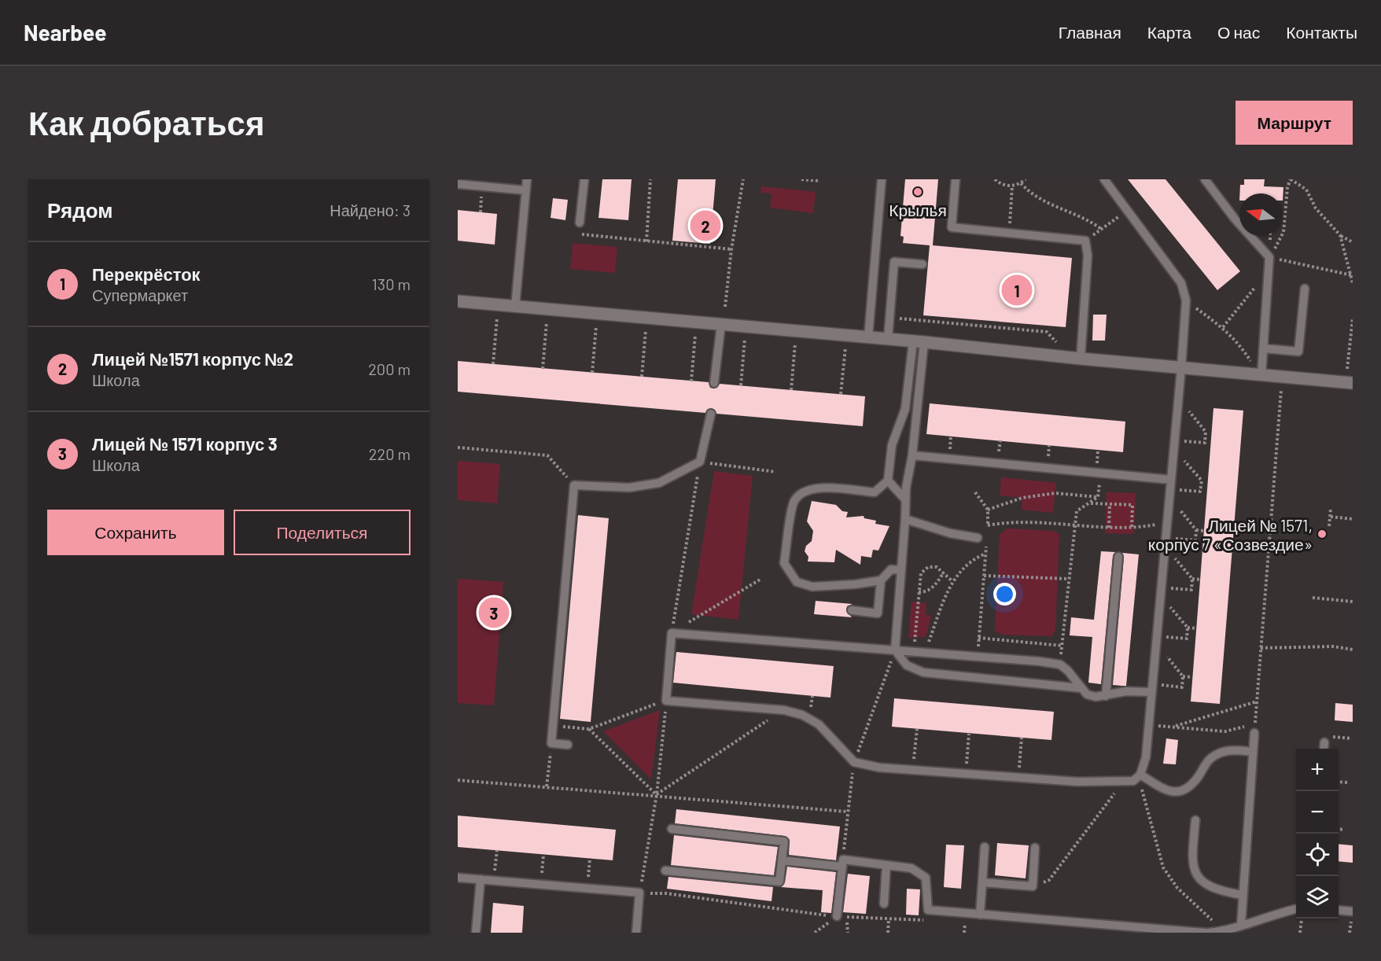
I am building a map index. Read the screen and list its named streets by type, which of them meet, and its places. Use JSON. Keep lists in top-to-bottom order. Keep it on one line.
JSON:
{"places":["Крылья","Лицей № 1571, корпус 7 «Созвездие»"],"north":"left","page":{"header":"Nearbee","nav":["Главная","Карта","О нас","Контакты"],"buttons":["Маршрут",["Сохранить","Поделиться"]],"title":"Как добраться","heading":["Рядом","Найдено: 3"],"pins":["2","1","3"],"list":[{"mark":"1","name":"Перекрёсток","note":"Супермаркет","value":"130 m"},{"mark":"2","name":"Лицей №1571 корпус №2","note":"Школа","value":"200 m"},{"mark":"3","name":"Лицей № 1571 корпус 3","note":"Школа","value":"220 m"}],"map_buttons":["+","−"]}}
